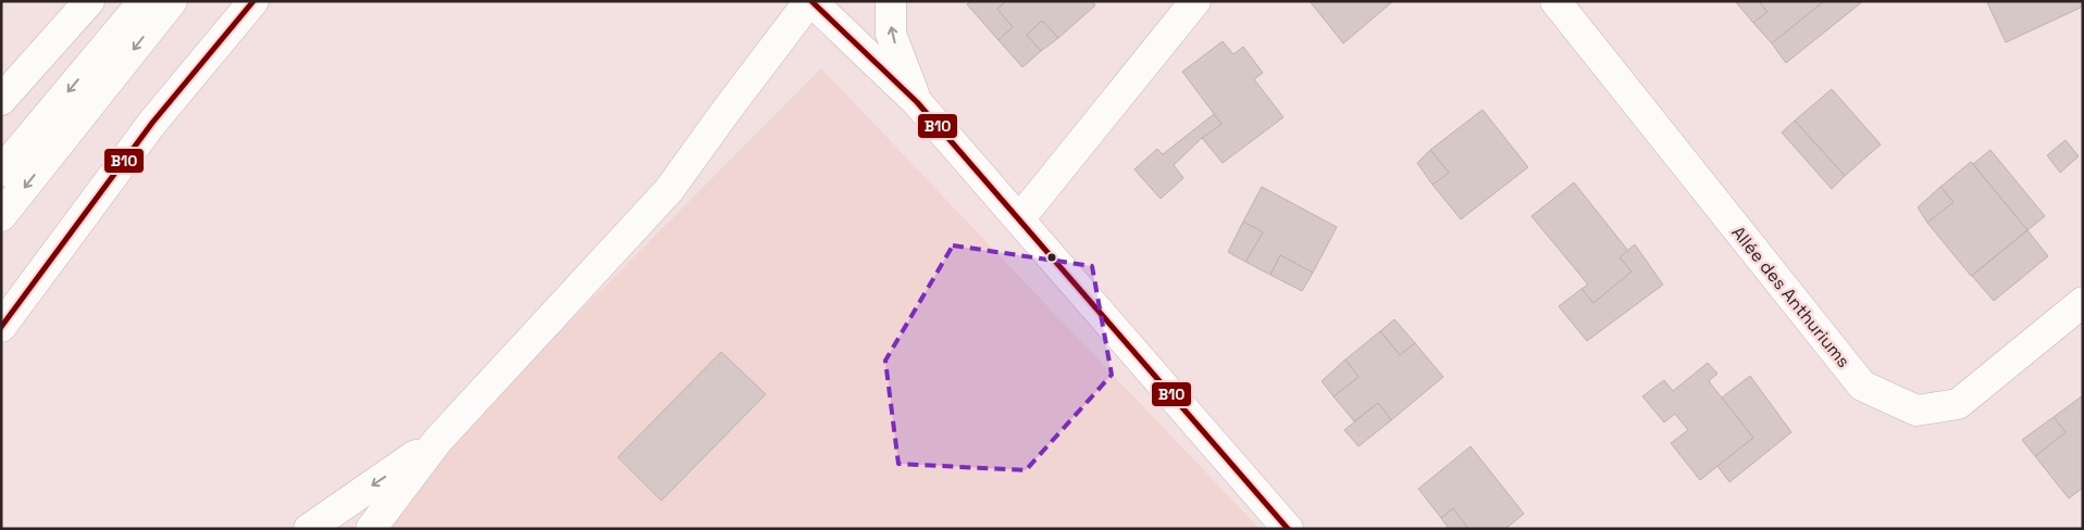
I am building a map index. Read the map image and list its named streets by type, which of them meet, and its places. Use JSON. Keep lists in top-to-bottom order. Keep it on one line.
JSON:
{"streets":{"main road":["Allée des Anthuriums"]},"lines":["transit line B10"]}
